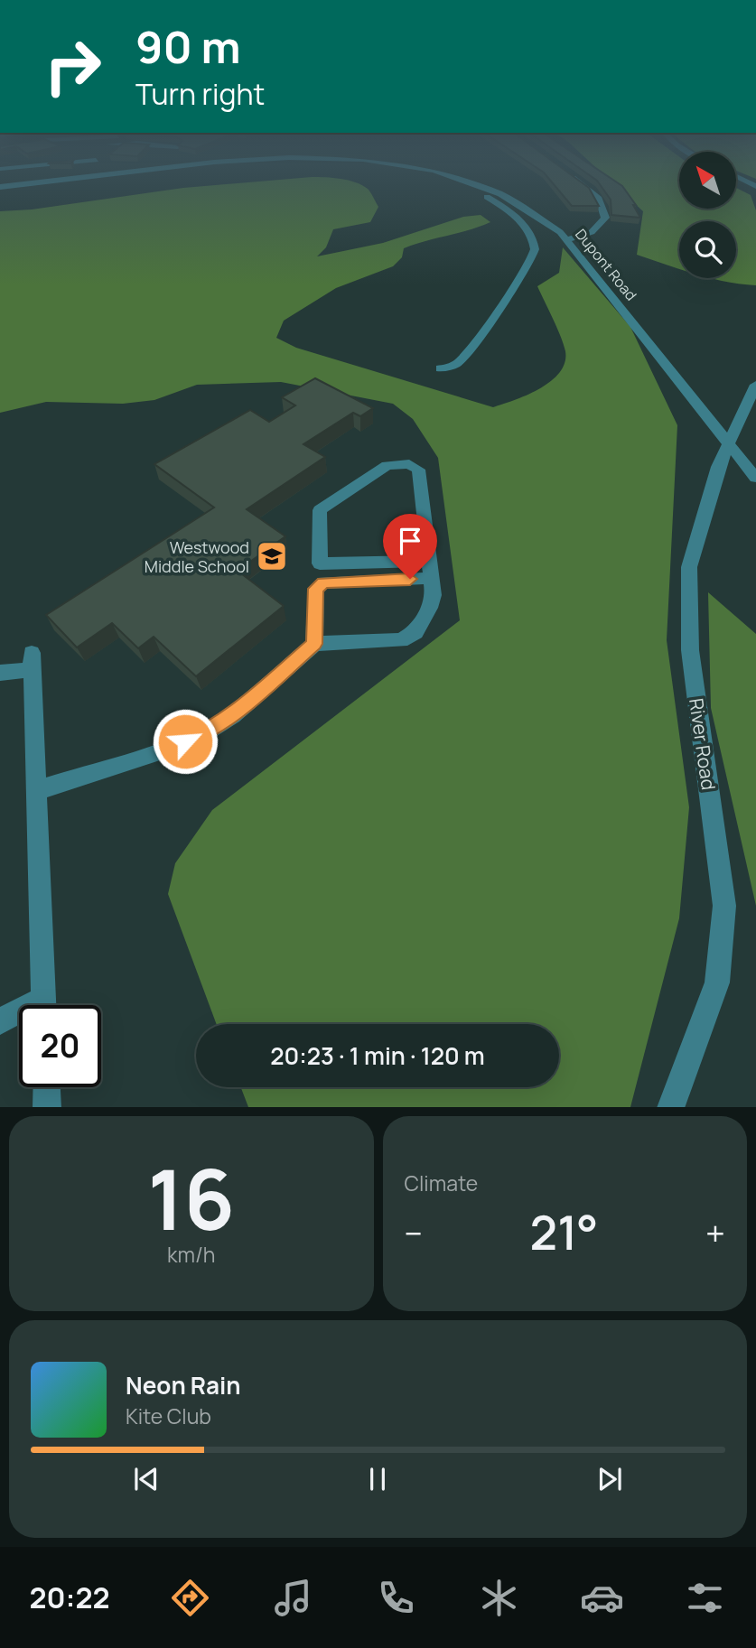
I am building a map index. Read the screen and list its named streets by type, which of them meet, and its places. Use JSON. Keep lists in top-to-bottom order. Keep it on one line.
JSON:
{"streets":{"street":["Dupont Road","River Road"]},"crossings":[["Dupont Road","River Road"]],"places":{"school or university":["Westwood Middle School"]},"north":"top left","page":{"turn":["90 m","Turn right"],"limit":"20","trip":"20:23 · 1 min · 120 m","tile":[["16","km/h"],"Climate"],"heat":["−","21°","+"],"song":["Neon Rain","Kite Club"],"tabs":"20:22"}}
